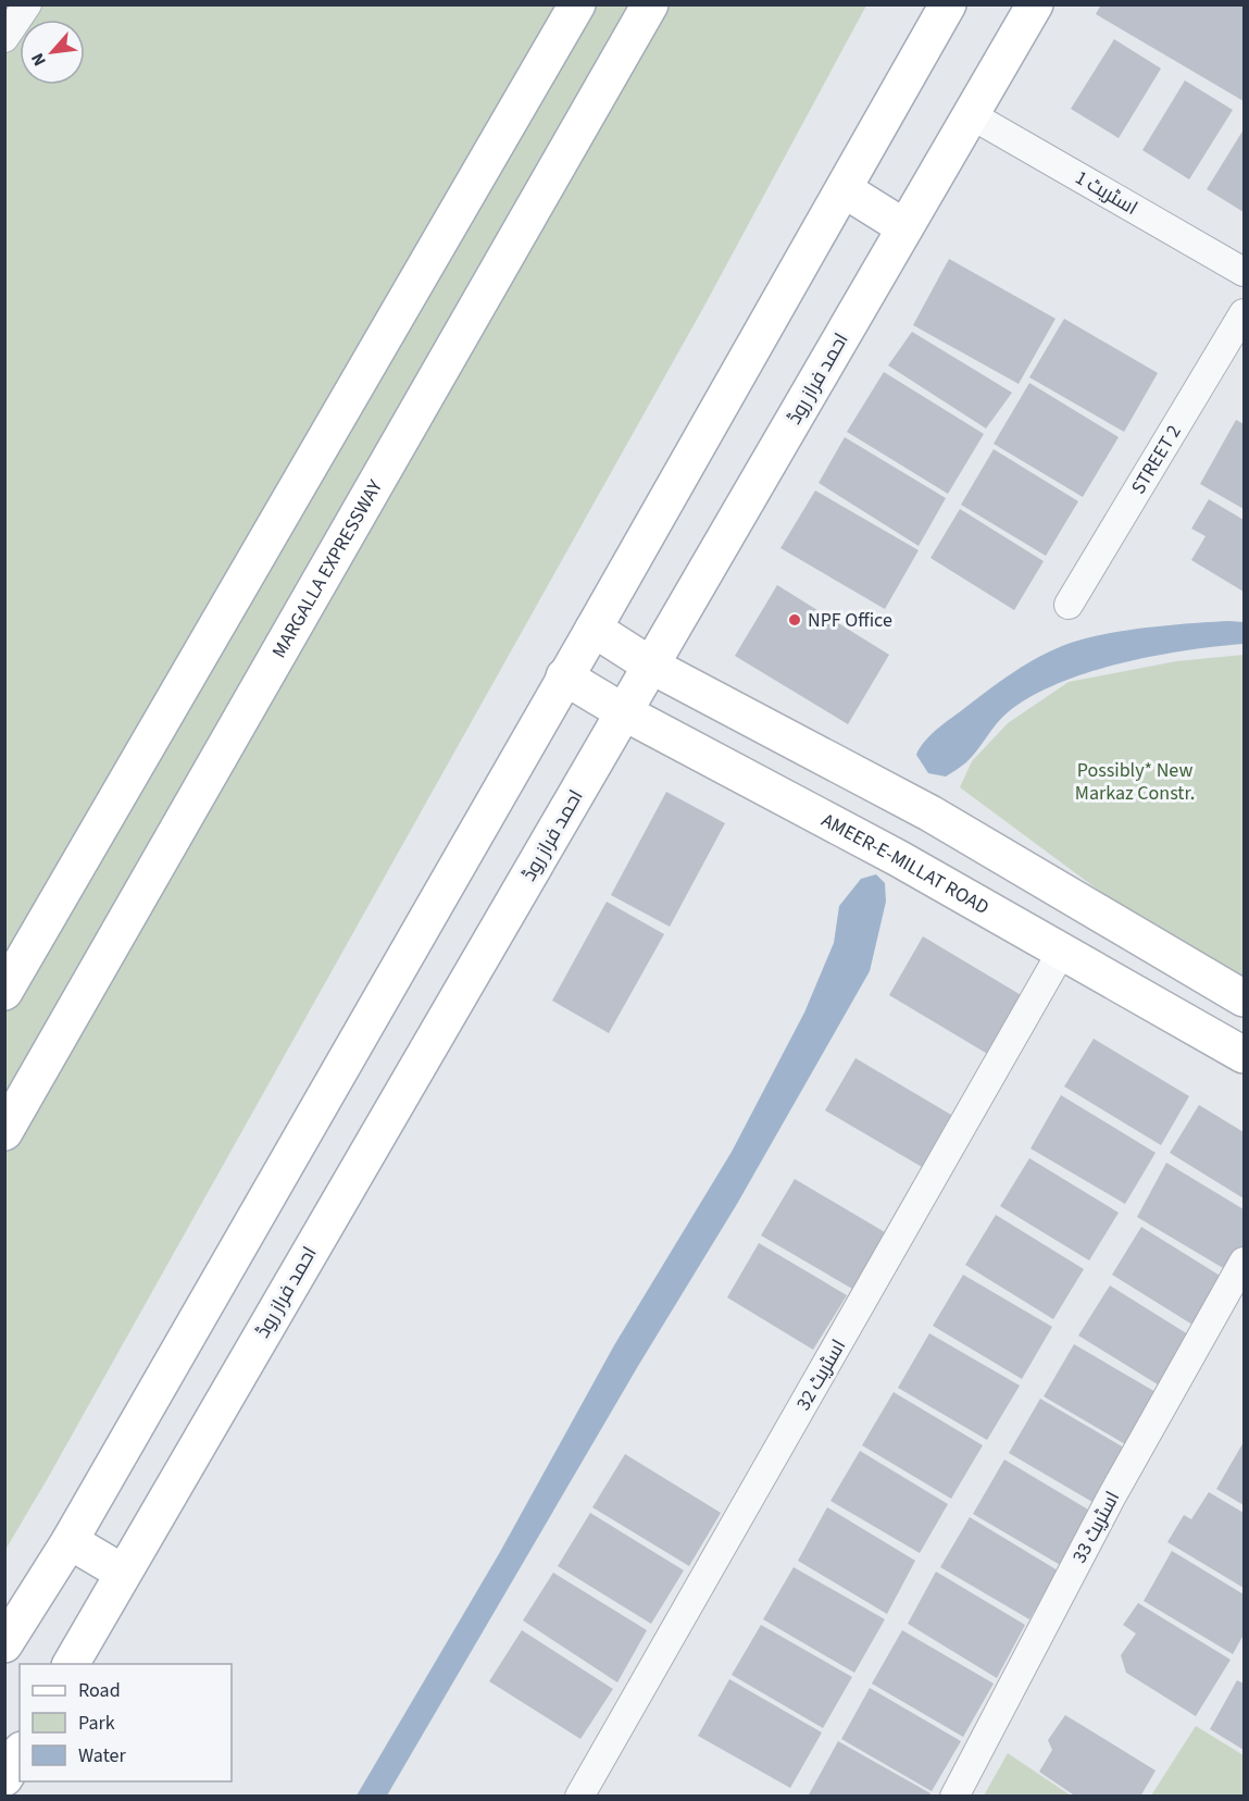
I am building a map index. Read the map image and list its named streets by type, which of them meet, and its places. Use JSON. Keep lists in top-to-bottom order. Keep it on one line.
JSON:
{"streets":{"main road":["احمد فراز روڈ","MARGALLA EXPRESSWAY","AMEER-E-MILLAT ROAD"],"street":["اسٹریٹ 1","STREET 2","اسٹریٹ 32","اسٹریٹ 33"]},"crossings":[["اسٹریٹ 1","احمد فراز روڈ"],["احمد فراز روڈ","AMEER-E-MILLAT ROAD"],["AMEER-E-MILLAT ROAD","اسٹریٹ 32"]],"parks":["Possibly* New Markaz Constr."],"places":["NPF Office"],"legend":["Road","Park","Water"],"north":"bottom left"}
